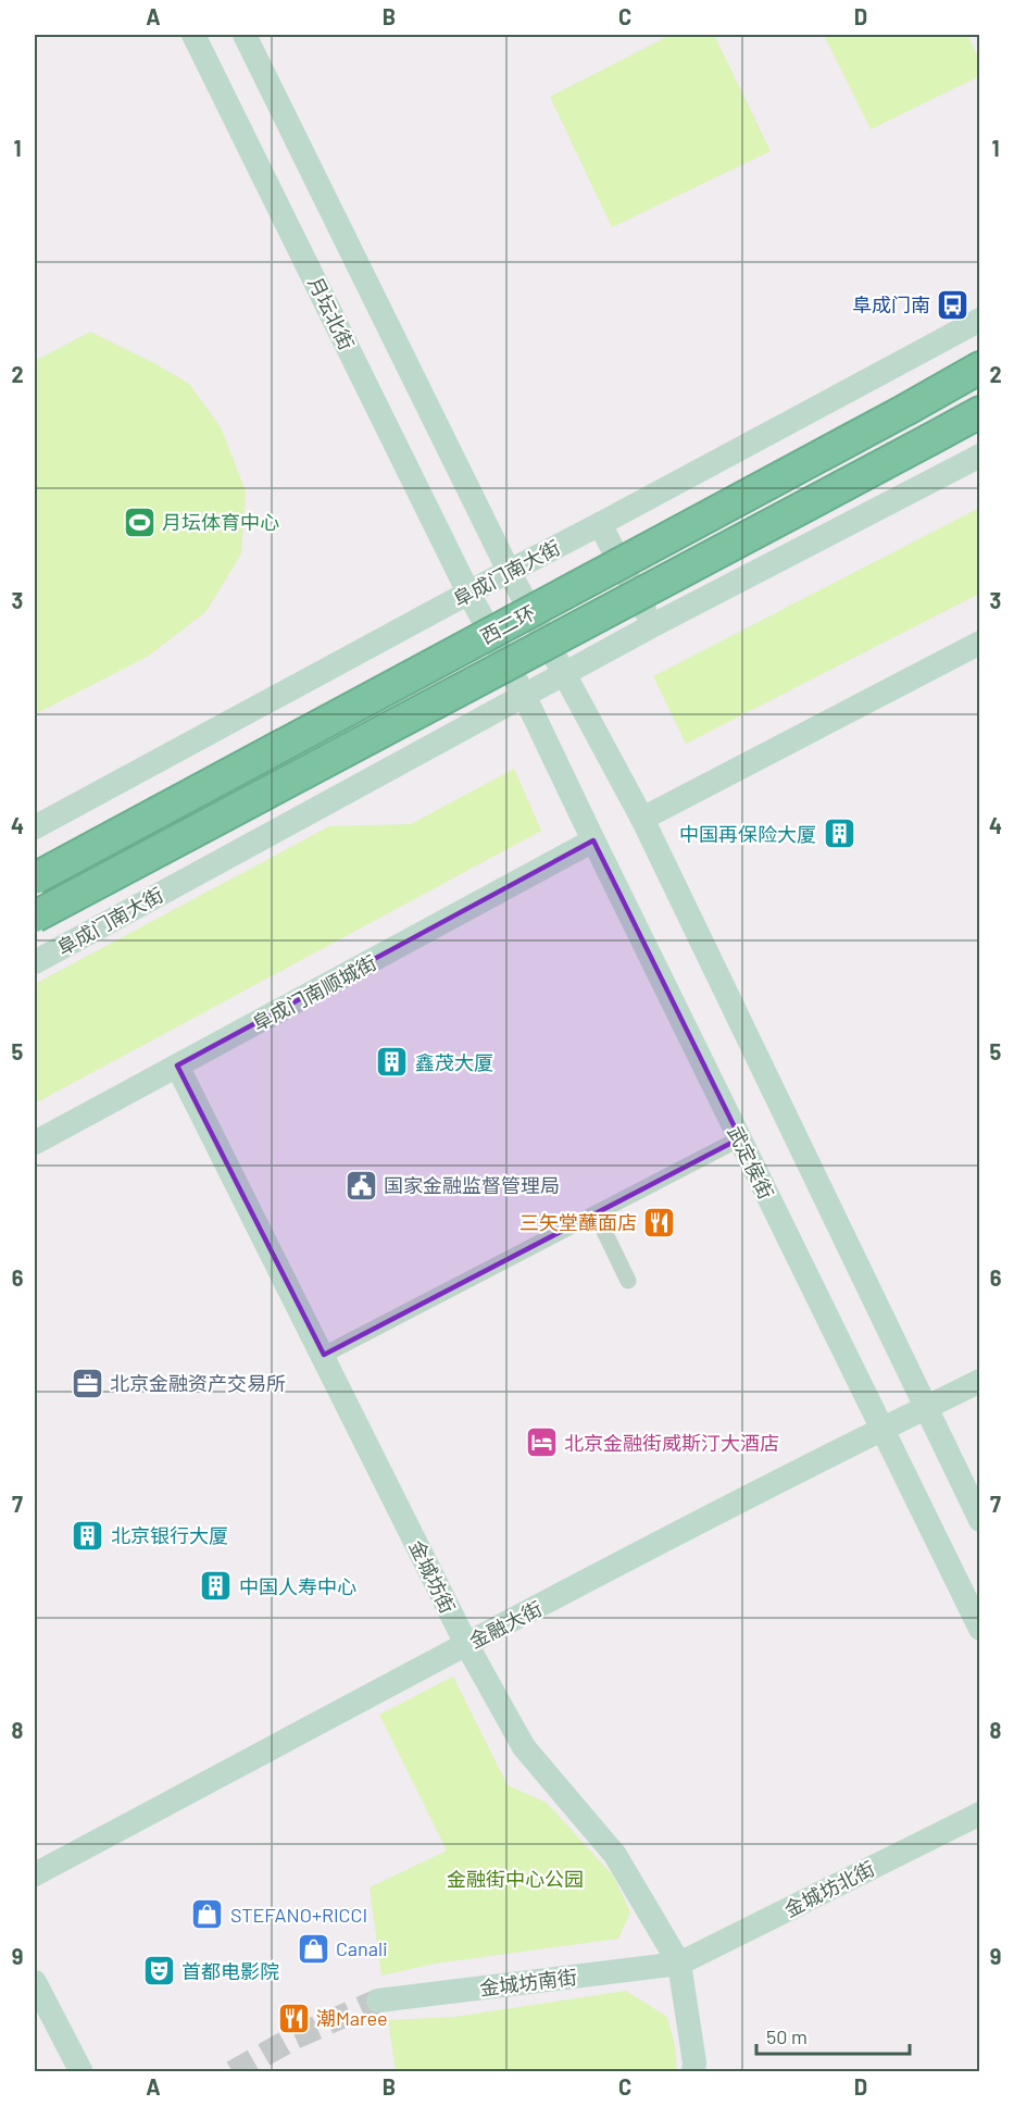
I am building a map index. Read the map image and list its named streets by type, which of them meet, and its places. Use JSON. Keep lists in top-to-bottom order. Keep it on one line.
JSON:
{"streets":{"highway":["西二环"],"street":["月坛北街","阜成门南大街","阜成门南顺城街","武定侯街","金城坊街","金融大街","金城坊北街","金城坊南街"]},"crossings":[["月坛北街","阜成门南大街"],["月坛北街","武定侯街"],["阜成门南大街","武定侯街"],["阜成门南顺城街","武定侯街"],["阜成门南顺城街","金城坊街"],["武定侯街","金融大街"],["金城坊街","金融大街"],["金城坊街","金城坊北街"],["金城坊街","金城坊南街"],["金城坊北街","金城坊南街"]],"parks":["金融街中心公园"],"places":{"bus stop":["阜成门南"],"sports":["月坛体育中心"],"building":["中国再保险大厦","鑫茂大厦","北京银行大厦","中国人寿中心"],"public building":["国家金融监督管理局"],"restaurant":["三矢堂蘸面店","潮Maree"],"office":["北京金融资产交易所"],"hotel":["北京金融街威斯汀大酒店"],"shop":["STEFANO+RICCI","Canali"],"theatre":["首都电影院"]},"scale_bar":"50 m","grid":{"columns":["A","B","C","D"],"rows":["1","2","3","4","5","6","7","8","9"]}}
